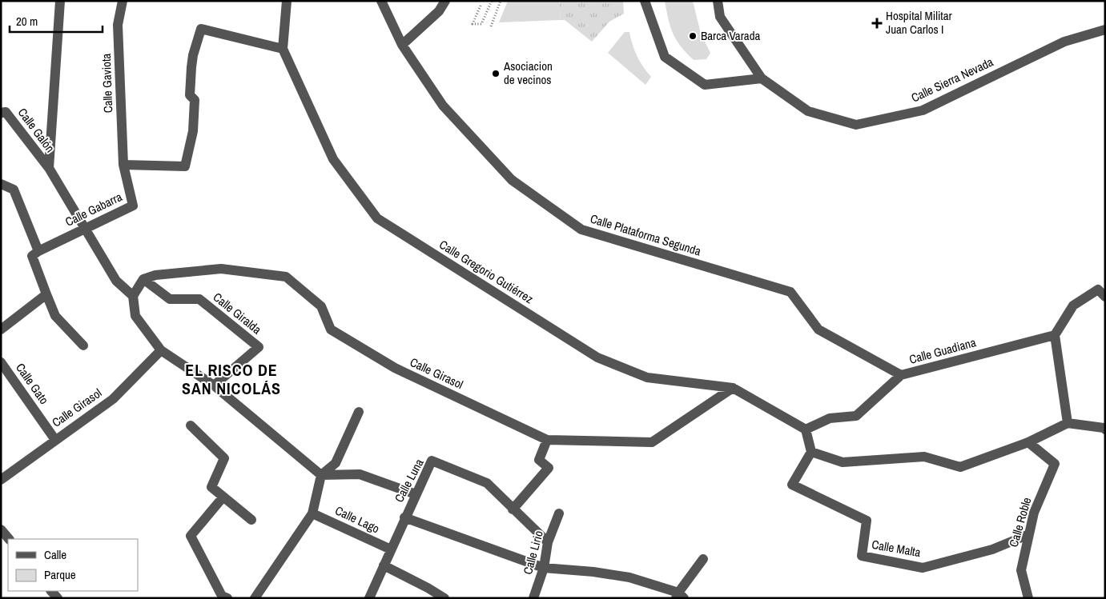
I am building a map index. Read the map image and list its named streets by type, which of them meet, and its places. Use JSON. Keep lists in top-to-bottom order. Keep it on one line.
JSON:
{"streets":{"street":["Calle Sierra Nevada","Calle Gaviota","Calle Galón","Calle Gabarra","Calle Plataforma Segunda","Calle Gregorio Gutiérrez","Calle Giralda","Calle Guadiana","Calle Girasol","Calle Gato","Calle Luna","Calle Lago","Calle Roble","Calle Malta","Calle Lirio"]},"crossings":[["Calle Gaviota","Calle Gabarra"],["Calle Plataforma Segunda","Calle Guadiana"],["Calle Gregorio Gutiérrez","Calle Girasol"],["Calle Giralda","Calle Girasol"],["Calle Girasol","Calle Gato"],["Calle Luna","Calle Lago"],["Calle Luna","Calle Lirio"],["Calle Roble","Calle Malta"]],"districts":["EL RISCO DE SAN NICOLÁS"],"places":{"health":["Hospital Militar Juan Carlos I"],"other":["Barca Varada","Asociacion de vecinos"]},"legend":["Calle","Parque"],"scale_bar":"20 m"}
